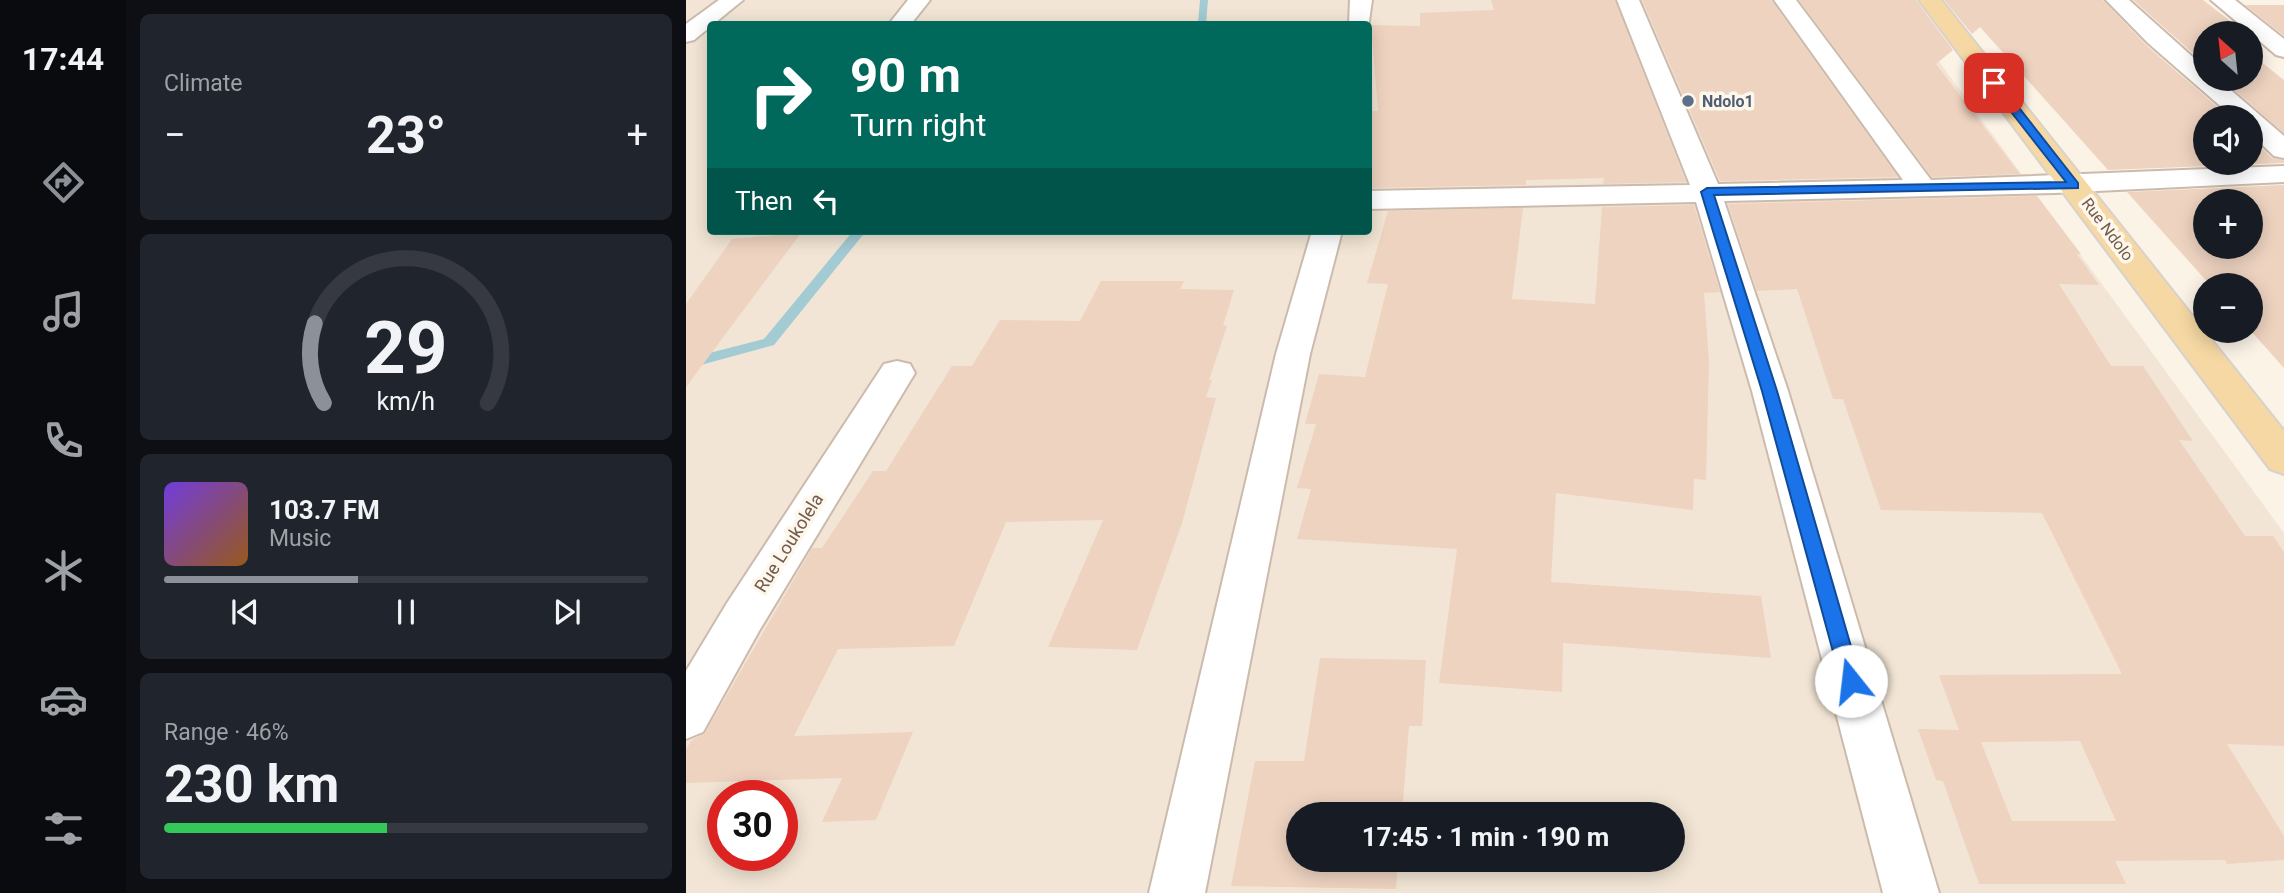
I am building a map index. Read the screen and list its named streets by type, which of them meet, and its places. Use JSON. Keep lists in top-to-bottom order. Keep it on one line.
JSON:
{"streets":{"main road":["Rue Ndolo"],"street":["Rue Loukolela"]},"places":["Ndolo1"],"north":"top left","page":{"tabs":"17:44","tile":["Climate",["Range · 46%","230 km"]],"map_buttons":["+","−"],"turn":["90 m","Turn right"],"heat":["−","23°","+"],"then":"Then","song":["103.7 FM","Music"],"limit":"30","trip":"17:45 · 1 min · 190 m","gauge":["29","km/h"]}}
